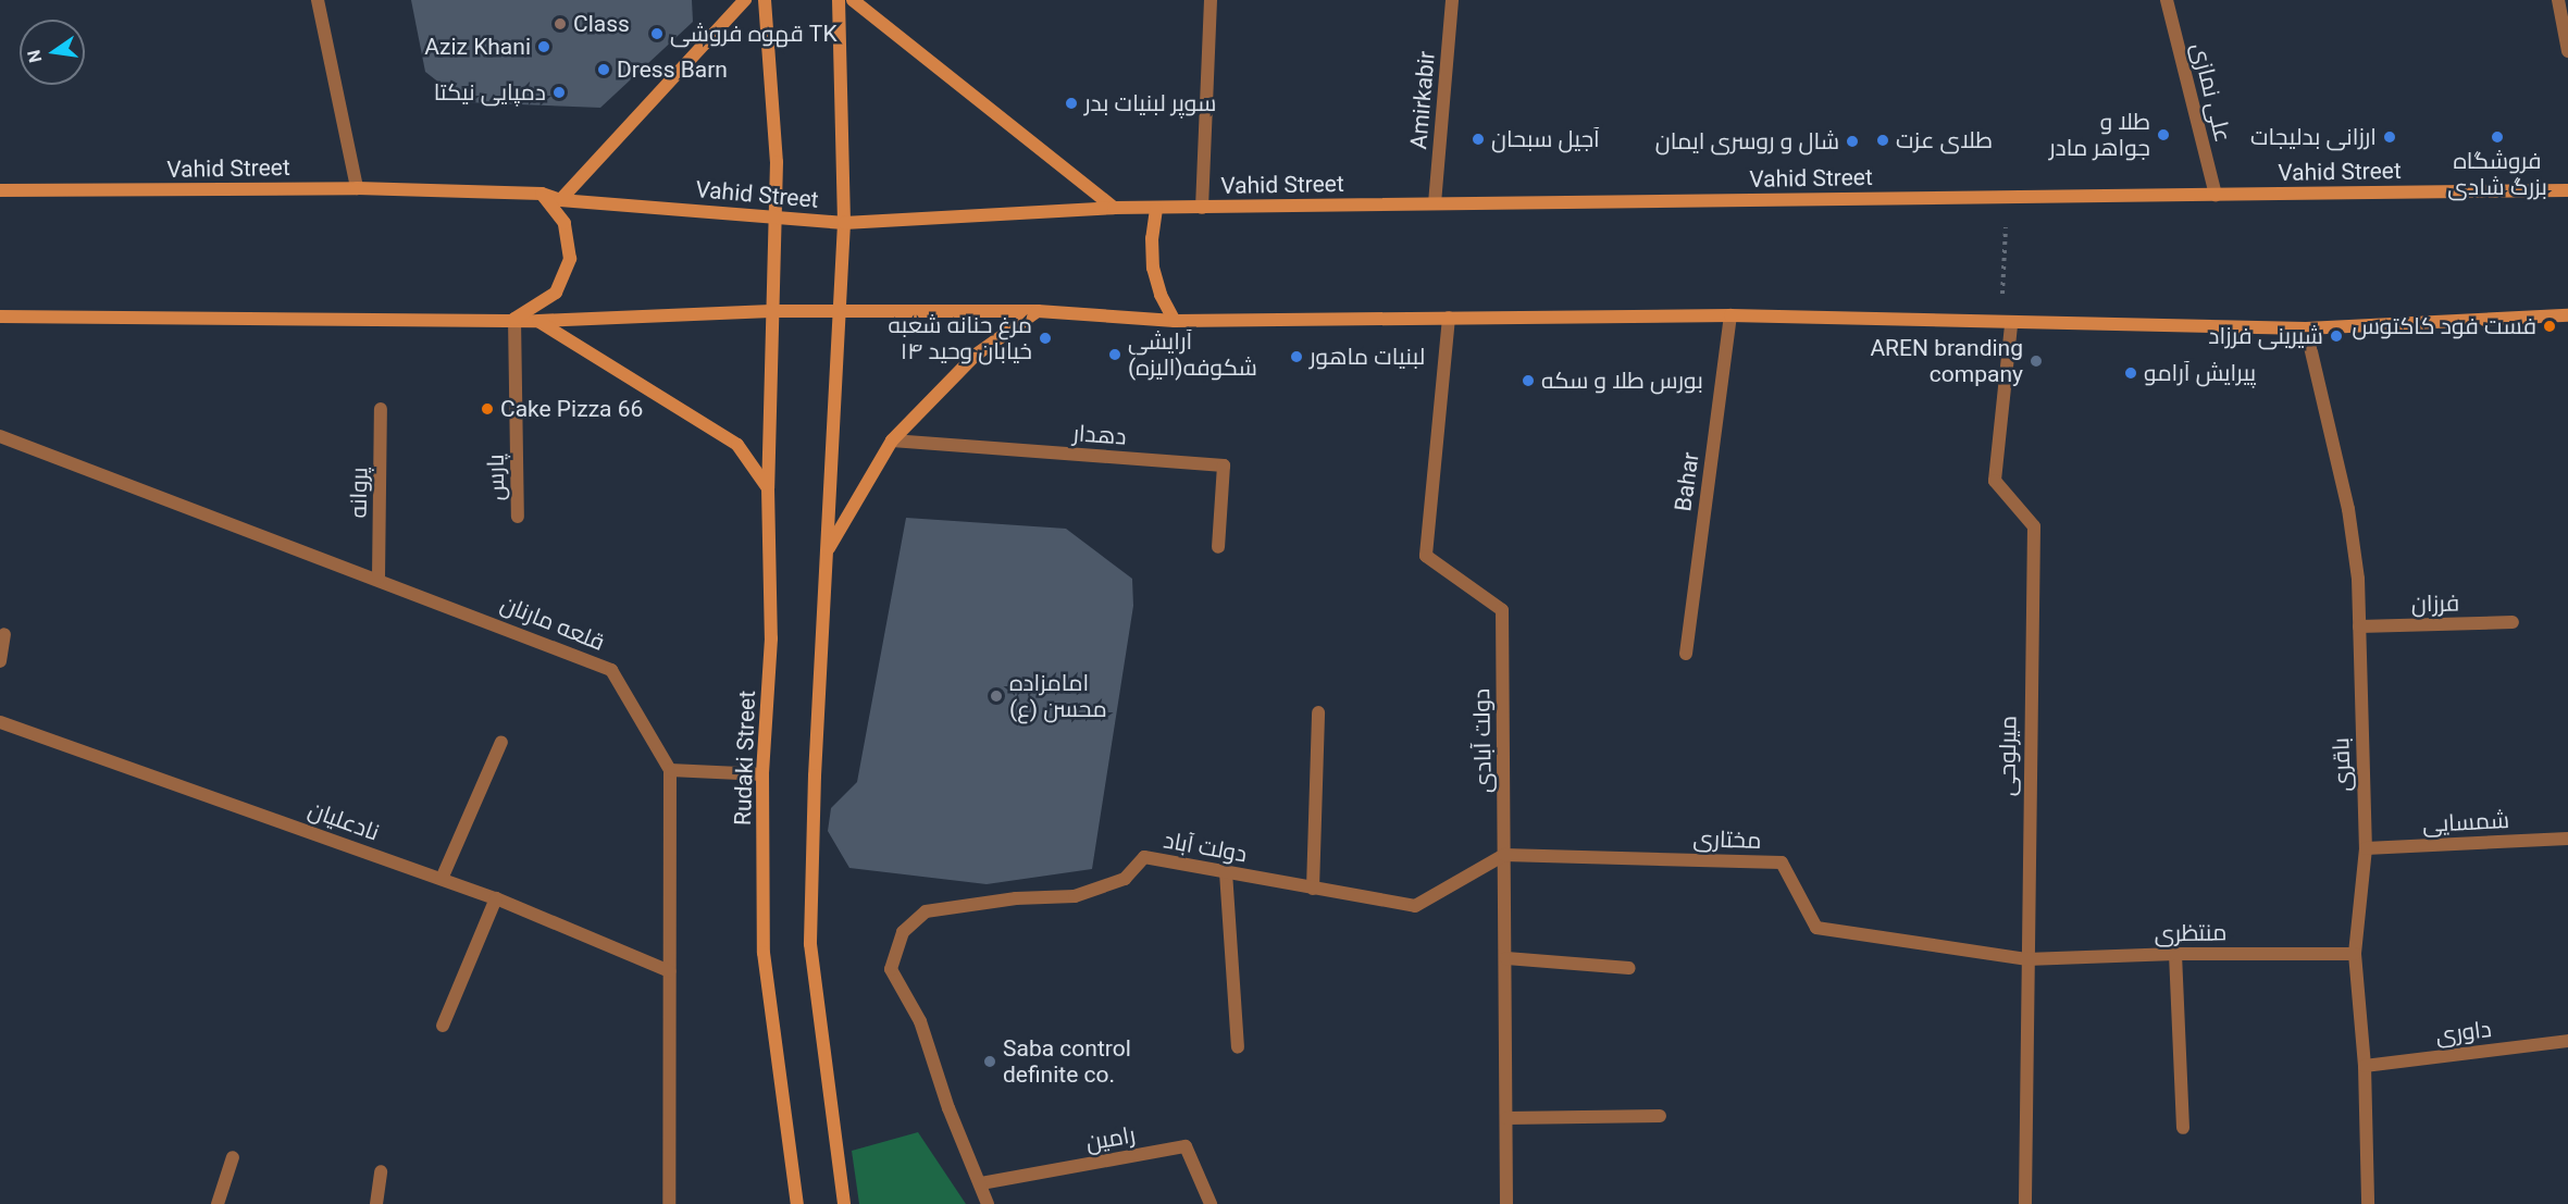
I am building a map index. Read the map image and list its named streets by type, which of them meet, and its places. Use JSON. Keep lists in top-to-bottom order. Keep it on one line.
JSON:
{"streets":{"main road":["Vahid Street","Rudaki Street"],"street":["علی نمازی","Amirkabir","دهدار","پارس","Bahar","پروانه","فرزان","قلعه مارنان","دولت آبادی","میرلوحی","باقری","نادعلیان","شمسایی","مختاری","دولت آباد","منتظری","داوری","رامین"]},"crossings":[["علی نمازی","Vahid Street"],["Amirkabir","Vahid Street"],["Vahid Street","Rudaki Street"],["پروانه","قلعه مارنان"],["فرزان","باقری"],["دولت آبادی","مختاری"],["دولت آبادی","دولت آباد"],["میرلوحی","مختاری"],["میرلوحی","منتظری"],["باقری","شمسایی"],["باقری","منتظری"],["باقری","داوری"],["مختاری","دولت آباد"],["مختاری","منتظری"],["دولت آباد","رامین"]],"places":["Class","قهوه فروشی TK","Aziz Khani","Dress Barn","دمپایی نیکتا","سوپر لبنیات بدر","طلا و جواهر مادر","ارزانی بدلیجات","فروشگاه بزرگ شادی","آجیل سبحان","طلای عزت","شال و روسری ایمان","فست فود کاکتوس","شیرینی فرزاد","مرغ حنانه شعبه ۱۴ خیابان وحید","آرایشی شکوفه(الیزه)","لبنیات ماهور","AREN branding company","پیرایش آرامو","بورس طلا و سکه","Cake Pizza 66","امامزاده محسن (ع)","Saba control definite co."],"north":"left"}
